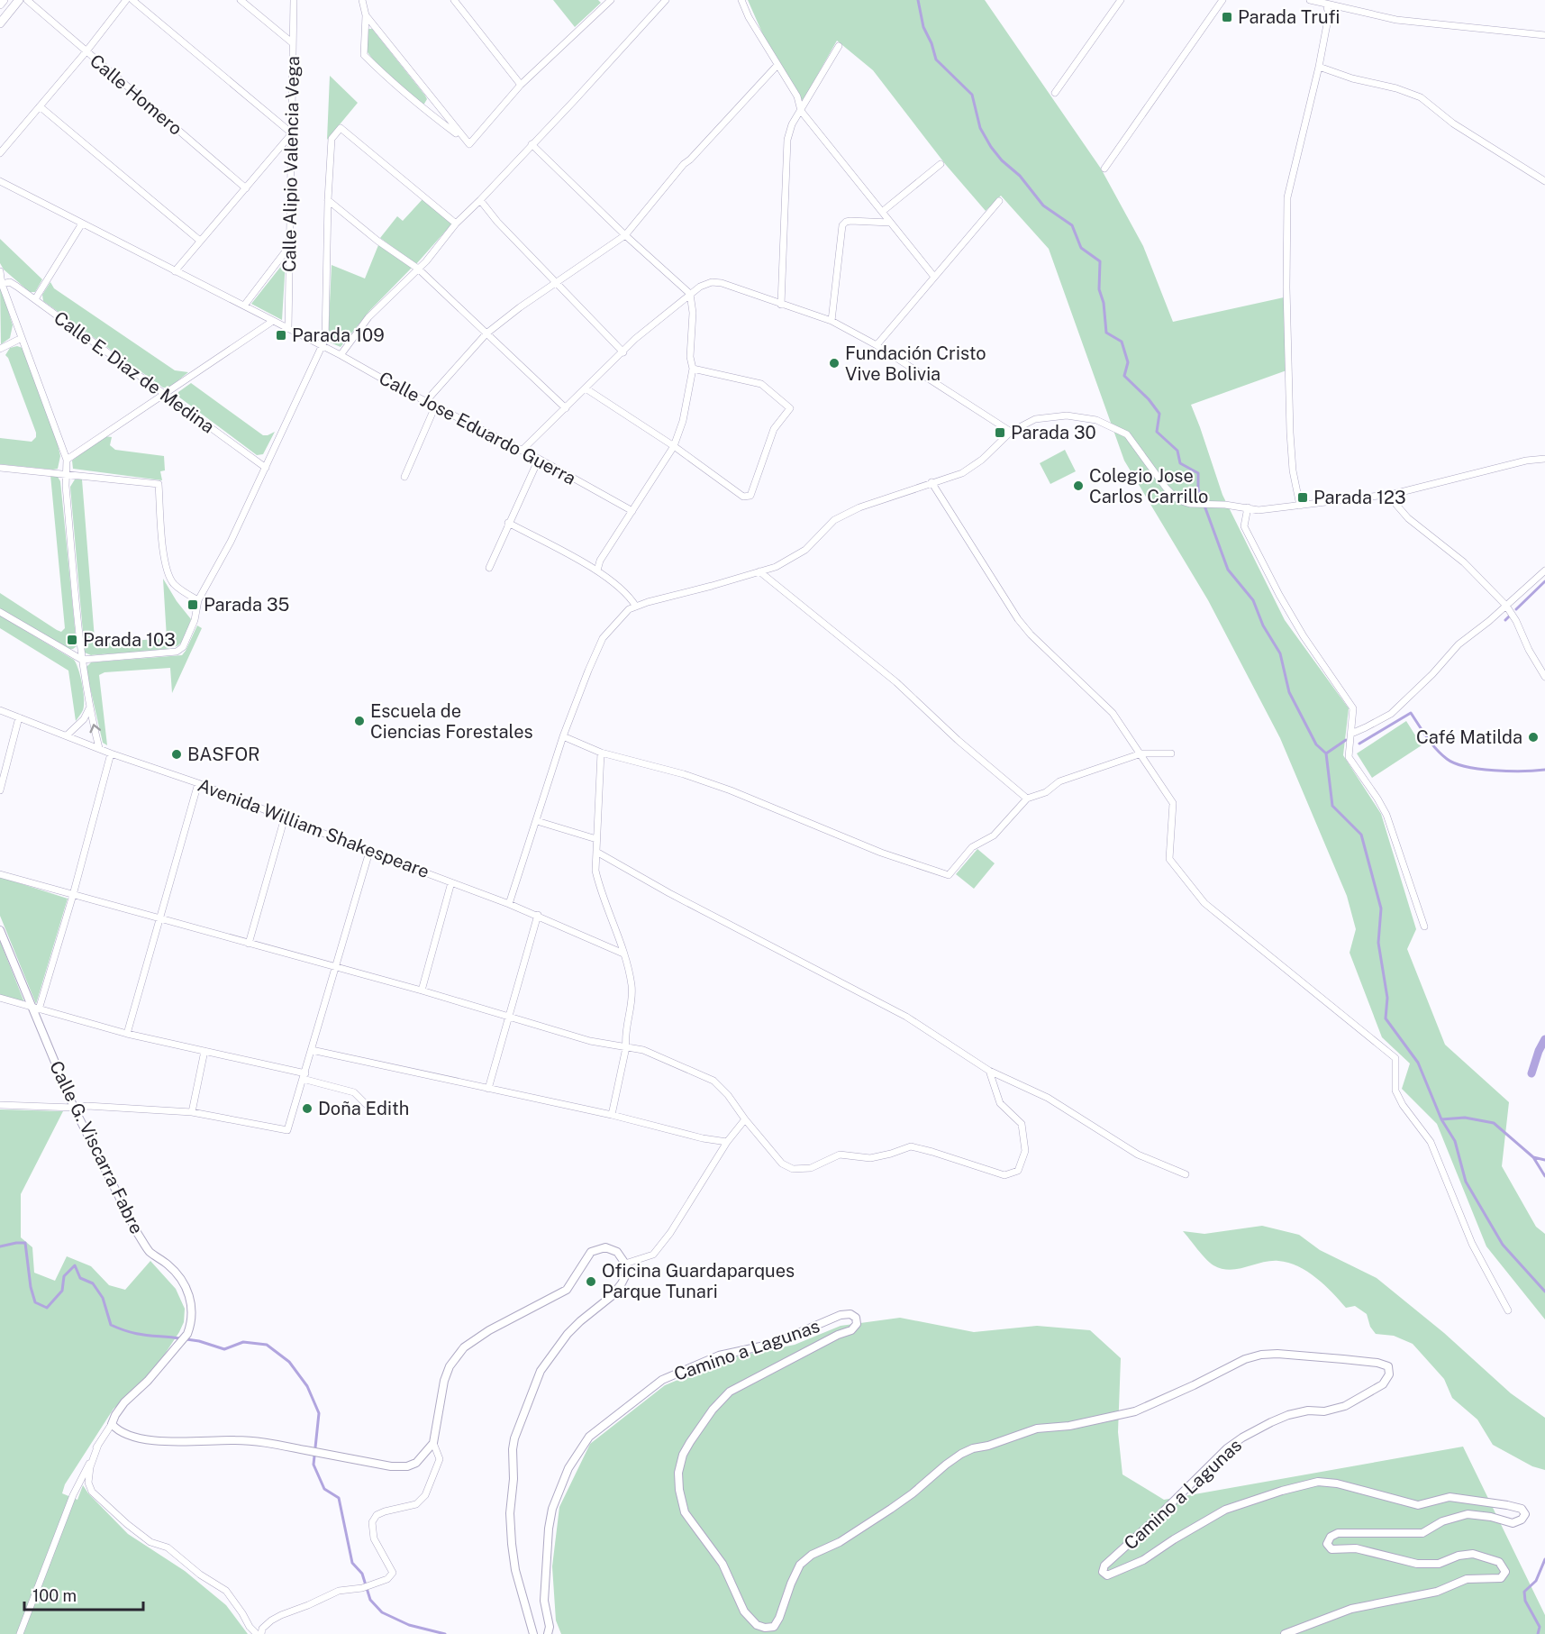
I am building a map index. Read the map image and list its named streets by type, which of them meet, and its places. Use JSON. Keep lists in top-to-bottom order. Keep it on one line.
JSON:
{"streets":{"street":["Calle Homero","Calle Alipio Valencia Vega","Calle E. Diaz de Medina","Calle Jose Eduardo Guerra","Avenida William Shakespeare","Calle G. Viscarra Fabre","Camino a Lagunas"]},"crossings":[["Calle Alipio Valencia Vega","Calle Jose Eduardo Guerra"]],"places":{"transit":["Parada Trufi","Parada 109","Parada 30","Parada 123","Parada 35","Parada 103"],"other":["Fundación Cristo Vive Bolivia","Colegio Jose Carlos Carrillo","Escuela de Ciencias Forestales","Café Matilda","BASFOR","Doña Edith","Oficina Guardaparques Parque Tunari"]},"scale_bar":"100 m"}
